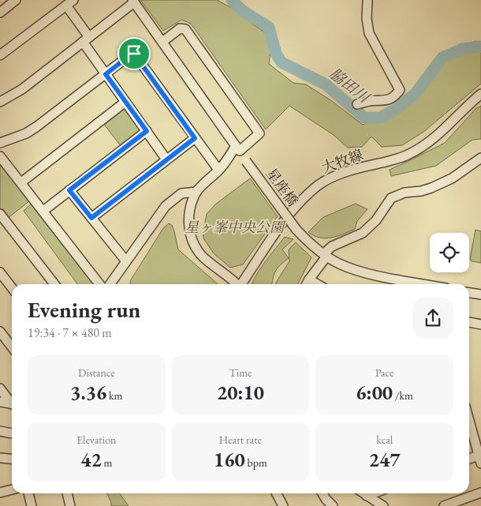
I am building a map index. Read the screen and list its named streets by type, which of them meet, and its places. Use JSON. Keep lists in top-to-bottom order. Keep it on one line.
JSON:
{"streets":{"street":["大牧線","星座橋"]},"water":["脇田川"],"parks":["星ヶ峯中央公園"],"page":{"heading":["Evening run","19:34 · 7 × 480 m"],"stats":[["Distance","3.36 km"],["Time","20:10"],["Pace","6:00 /km"],["Elevation","42 m"],["Heart rate","160 bpm"],["kcal","247"]]}}
